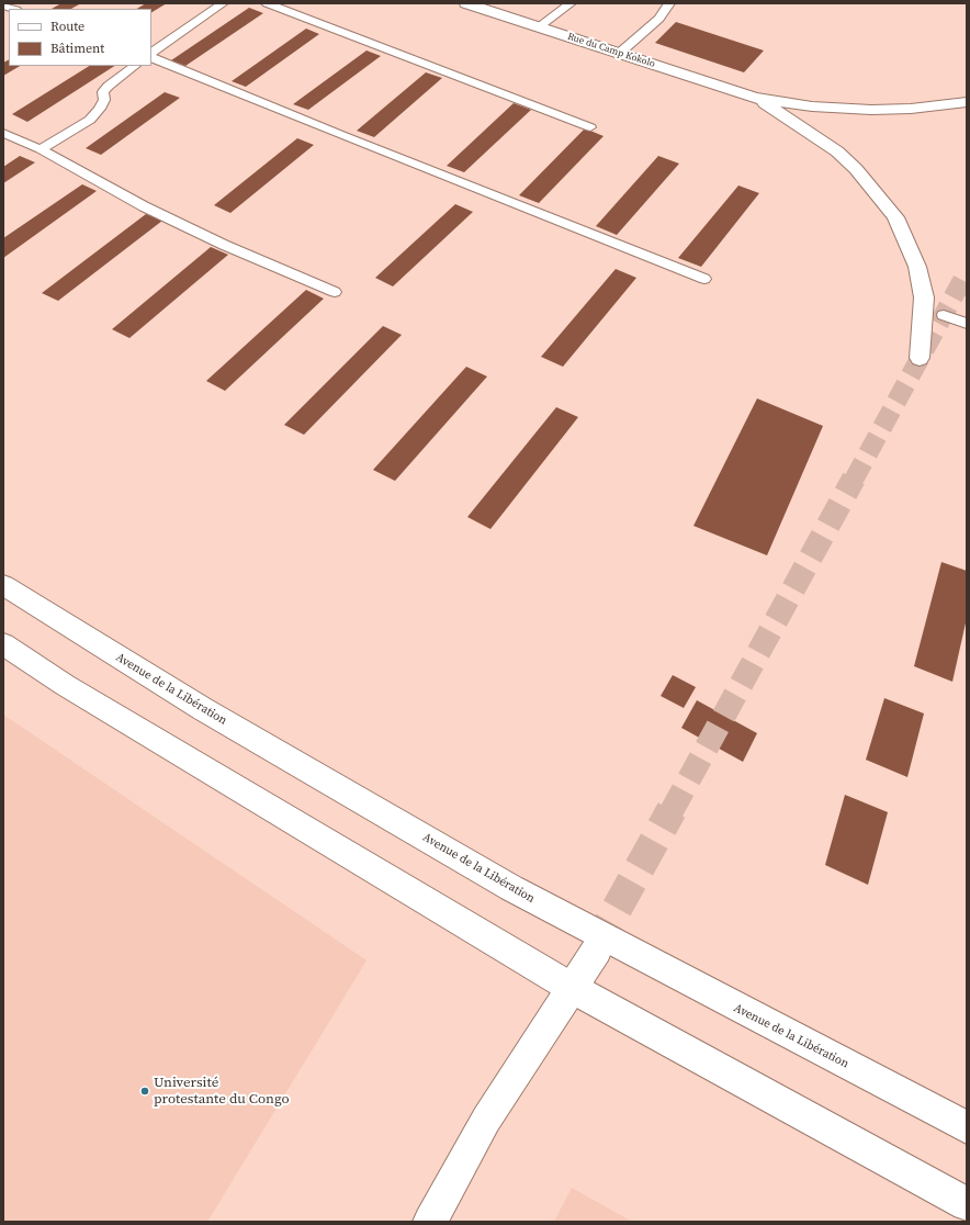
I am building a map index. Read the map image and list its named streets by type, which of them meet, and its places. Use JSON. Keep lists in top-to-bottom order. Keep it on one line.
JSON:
{"streets":{"main road":["Rue du Camp Kokolo","Avenue de la Libération"]},"places":["Université protestante du Congo"],"legend":["Route","Bâtiment"]}
